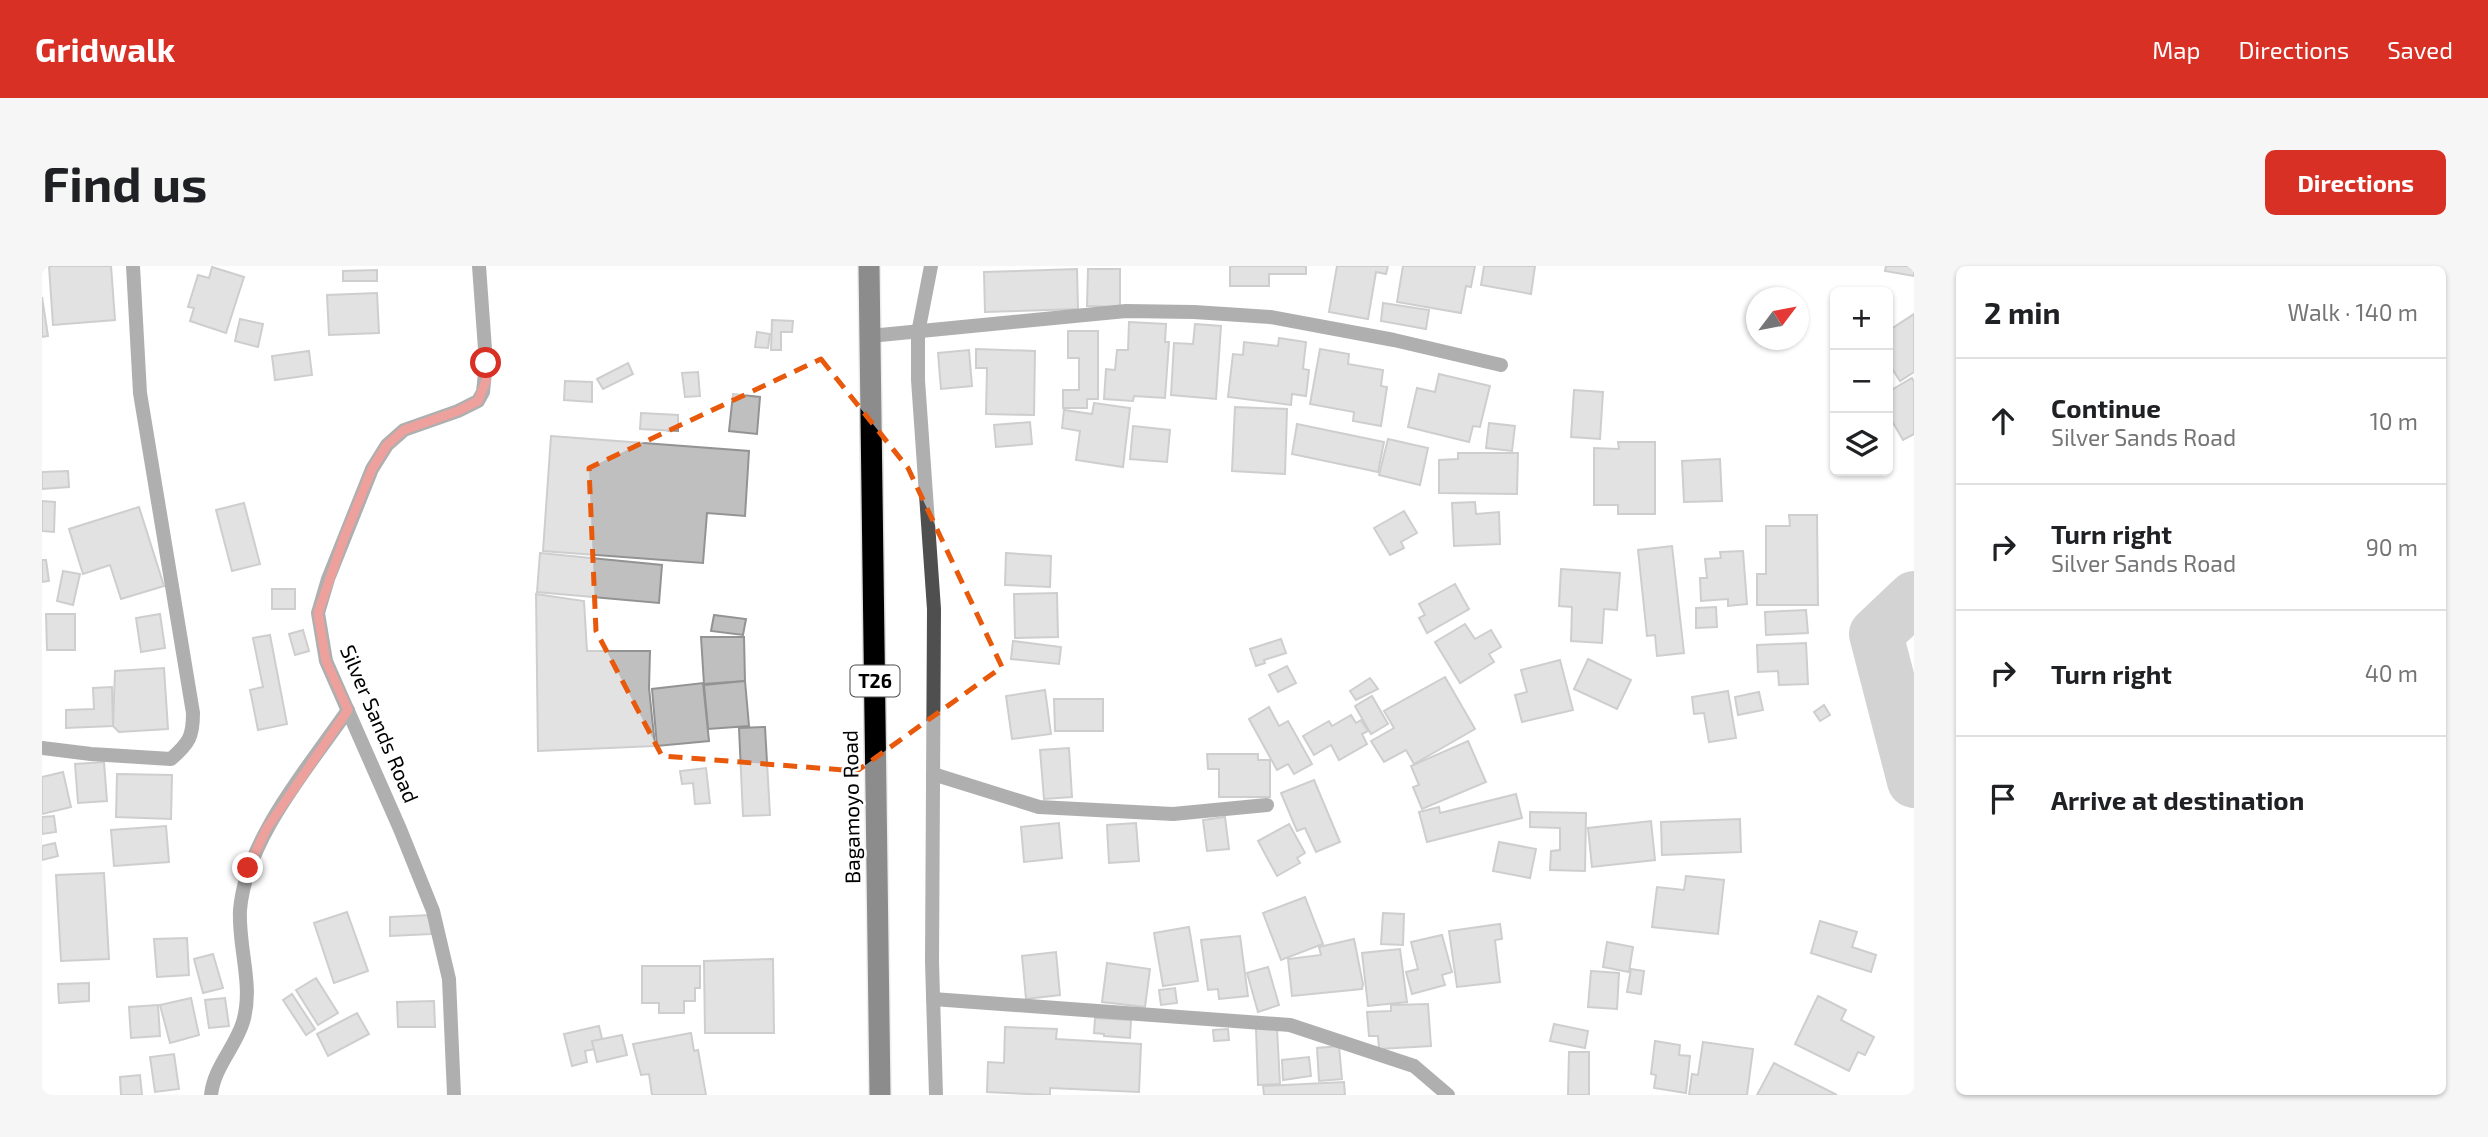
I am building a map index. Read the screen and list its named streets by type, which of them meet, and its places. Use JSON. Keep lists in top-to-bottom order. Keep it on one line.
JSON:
{"streets":{"highway":["T26","Bagamoyo Road"],"street":["Silver Sands Road"]},"north":"top right","page":{"header":"Gridwalk","nav":["Map","Directions","Saved"],"buttons":"Directions","title":"Find us","heading":["2 min","Walk · 140 m"],"map_buttons":["+","−"],"list":[["Continue","Silver Sands Road","10 m"],["Turn right","Silver Sands Road","90 m"],["Turn right","40 m"],"Arrive at destination"]}}
